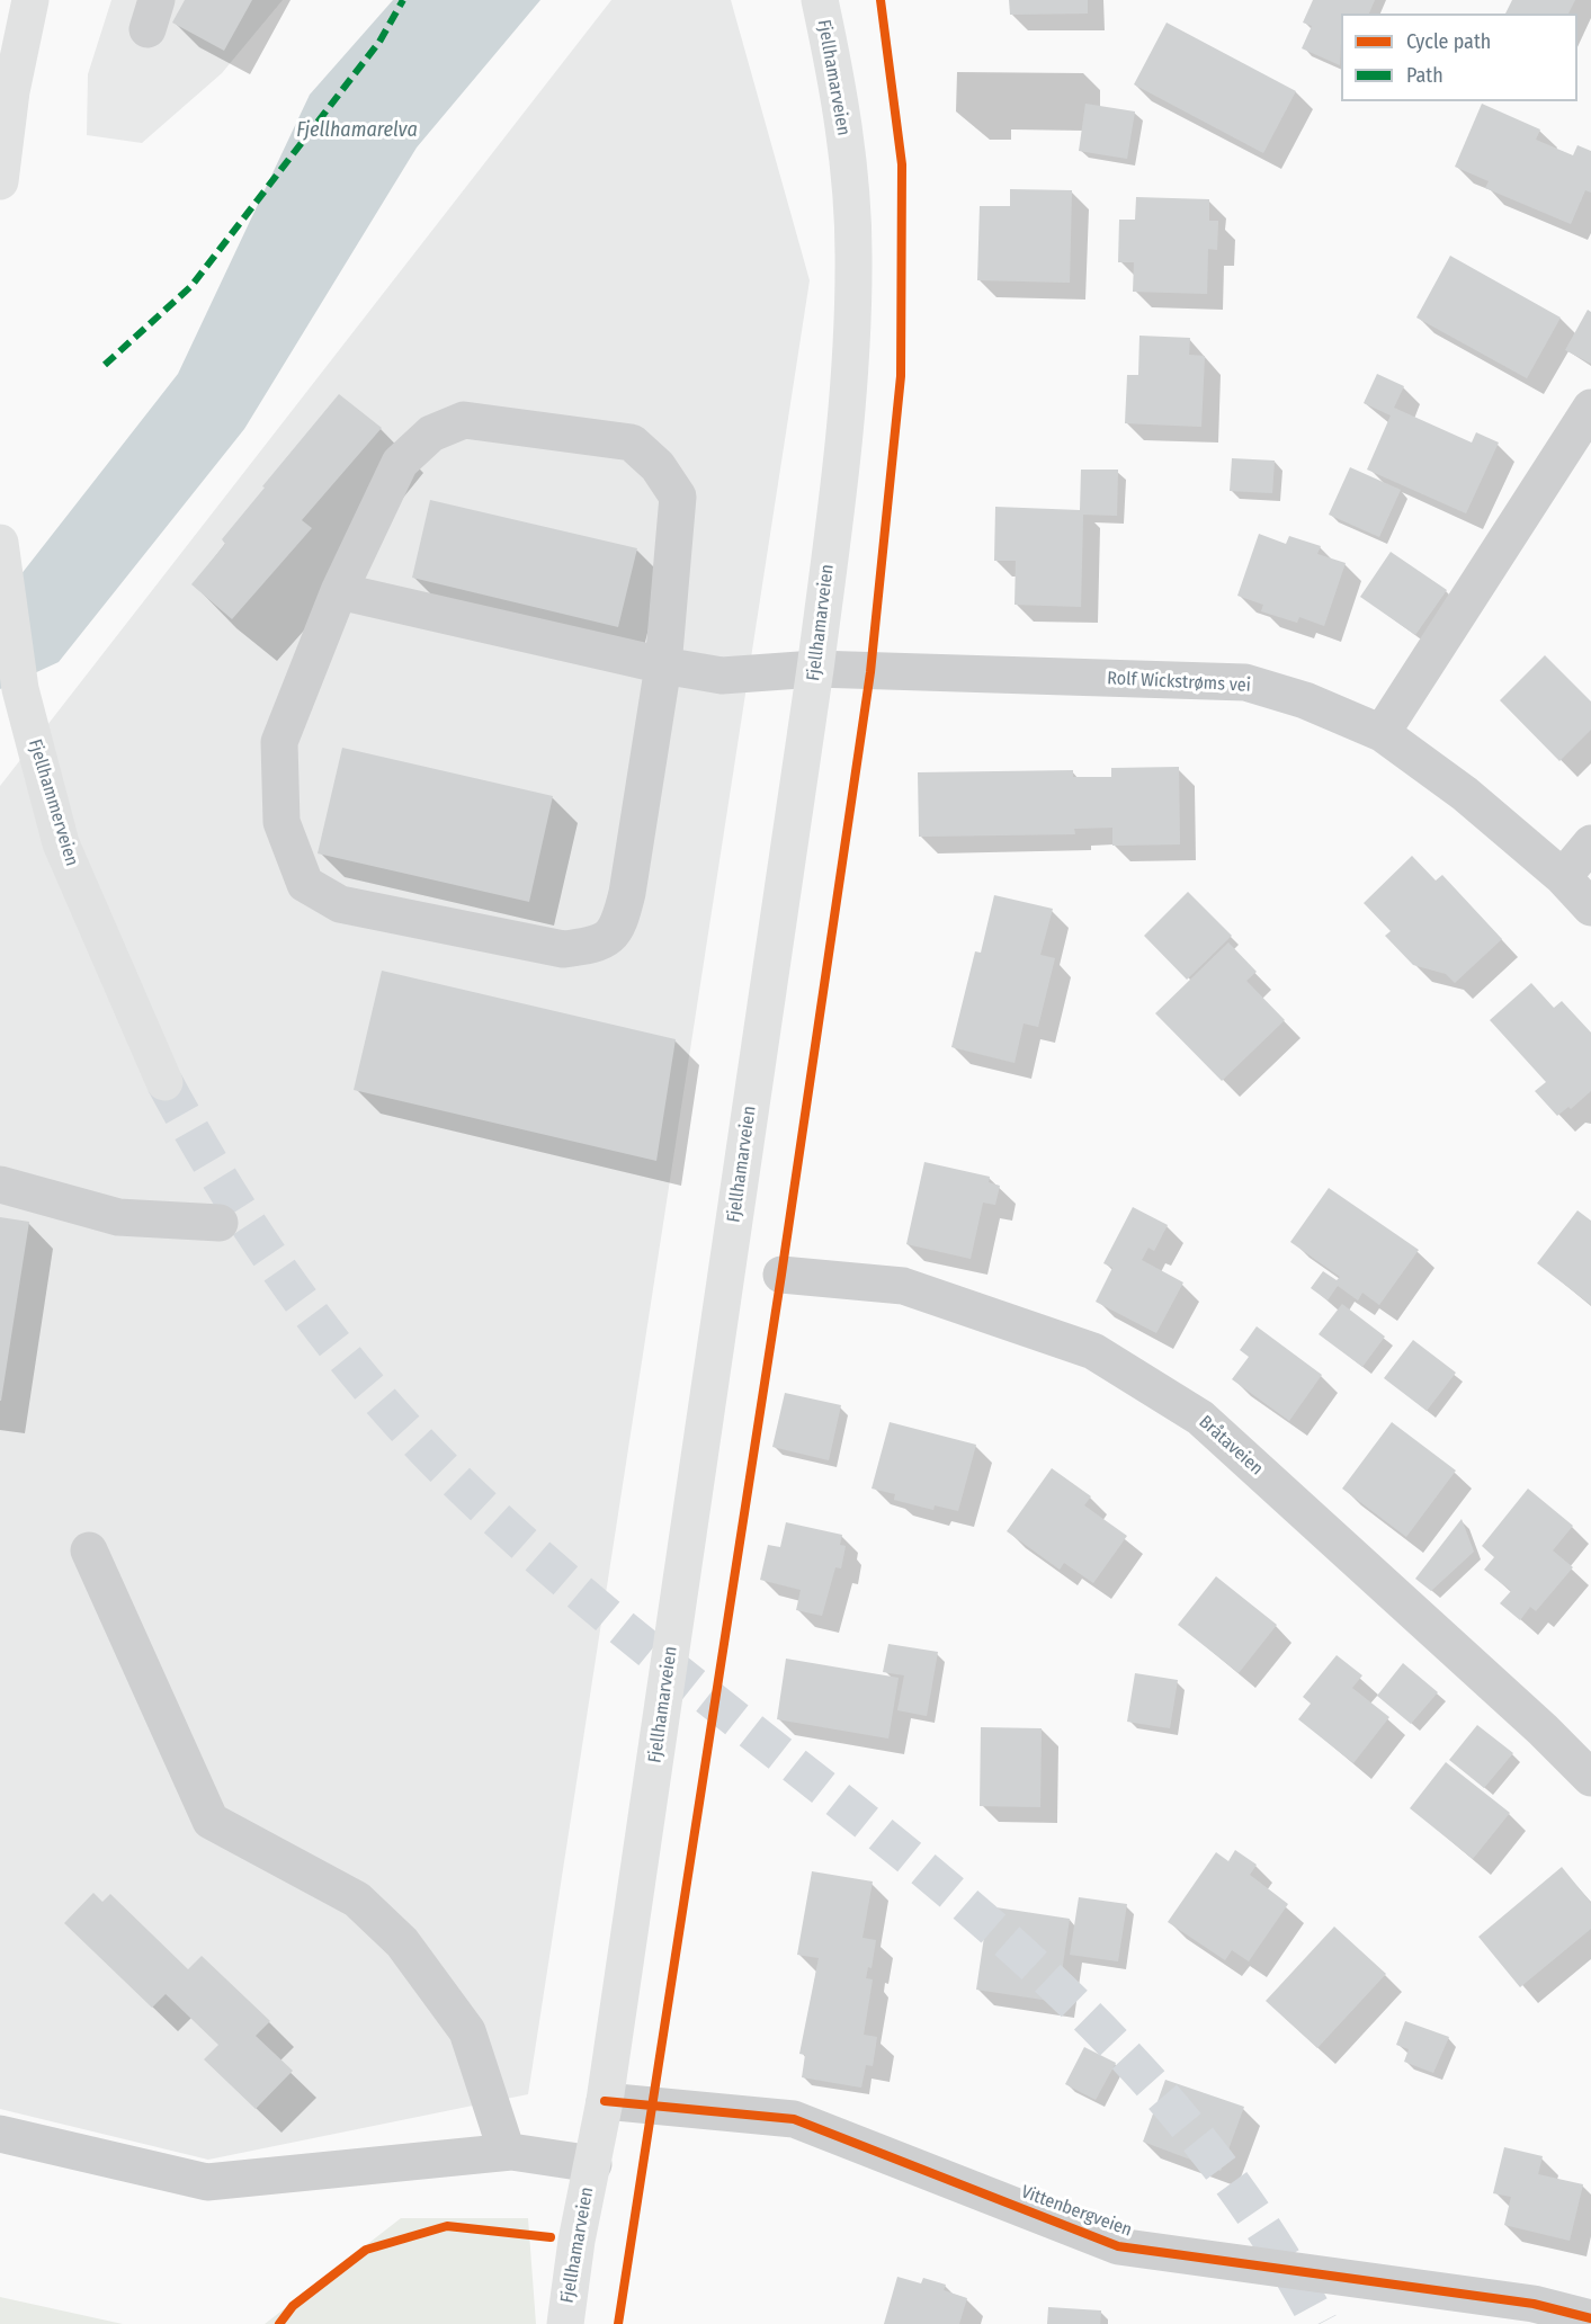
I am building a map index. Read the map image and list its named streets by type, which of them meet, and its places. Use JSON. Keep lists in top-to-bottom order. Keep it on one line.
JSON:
{"streets":{"main road":["Fjellhamarveien","Fjellhammerveien"],"street":["Rolf Wickstrøms vei","Bråtaveien","Vittenbergveien"]},"crossings":[["Fjellhamarveien","Rolf Wickstrøms vei"],["Fjellhamarveien","Vittenbergveien"]],"water":["Fjellhamarelva"],"legend":["Cycle path","Path"]}
